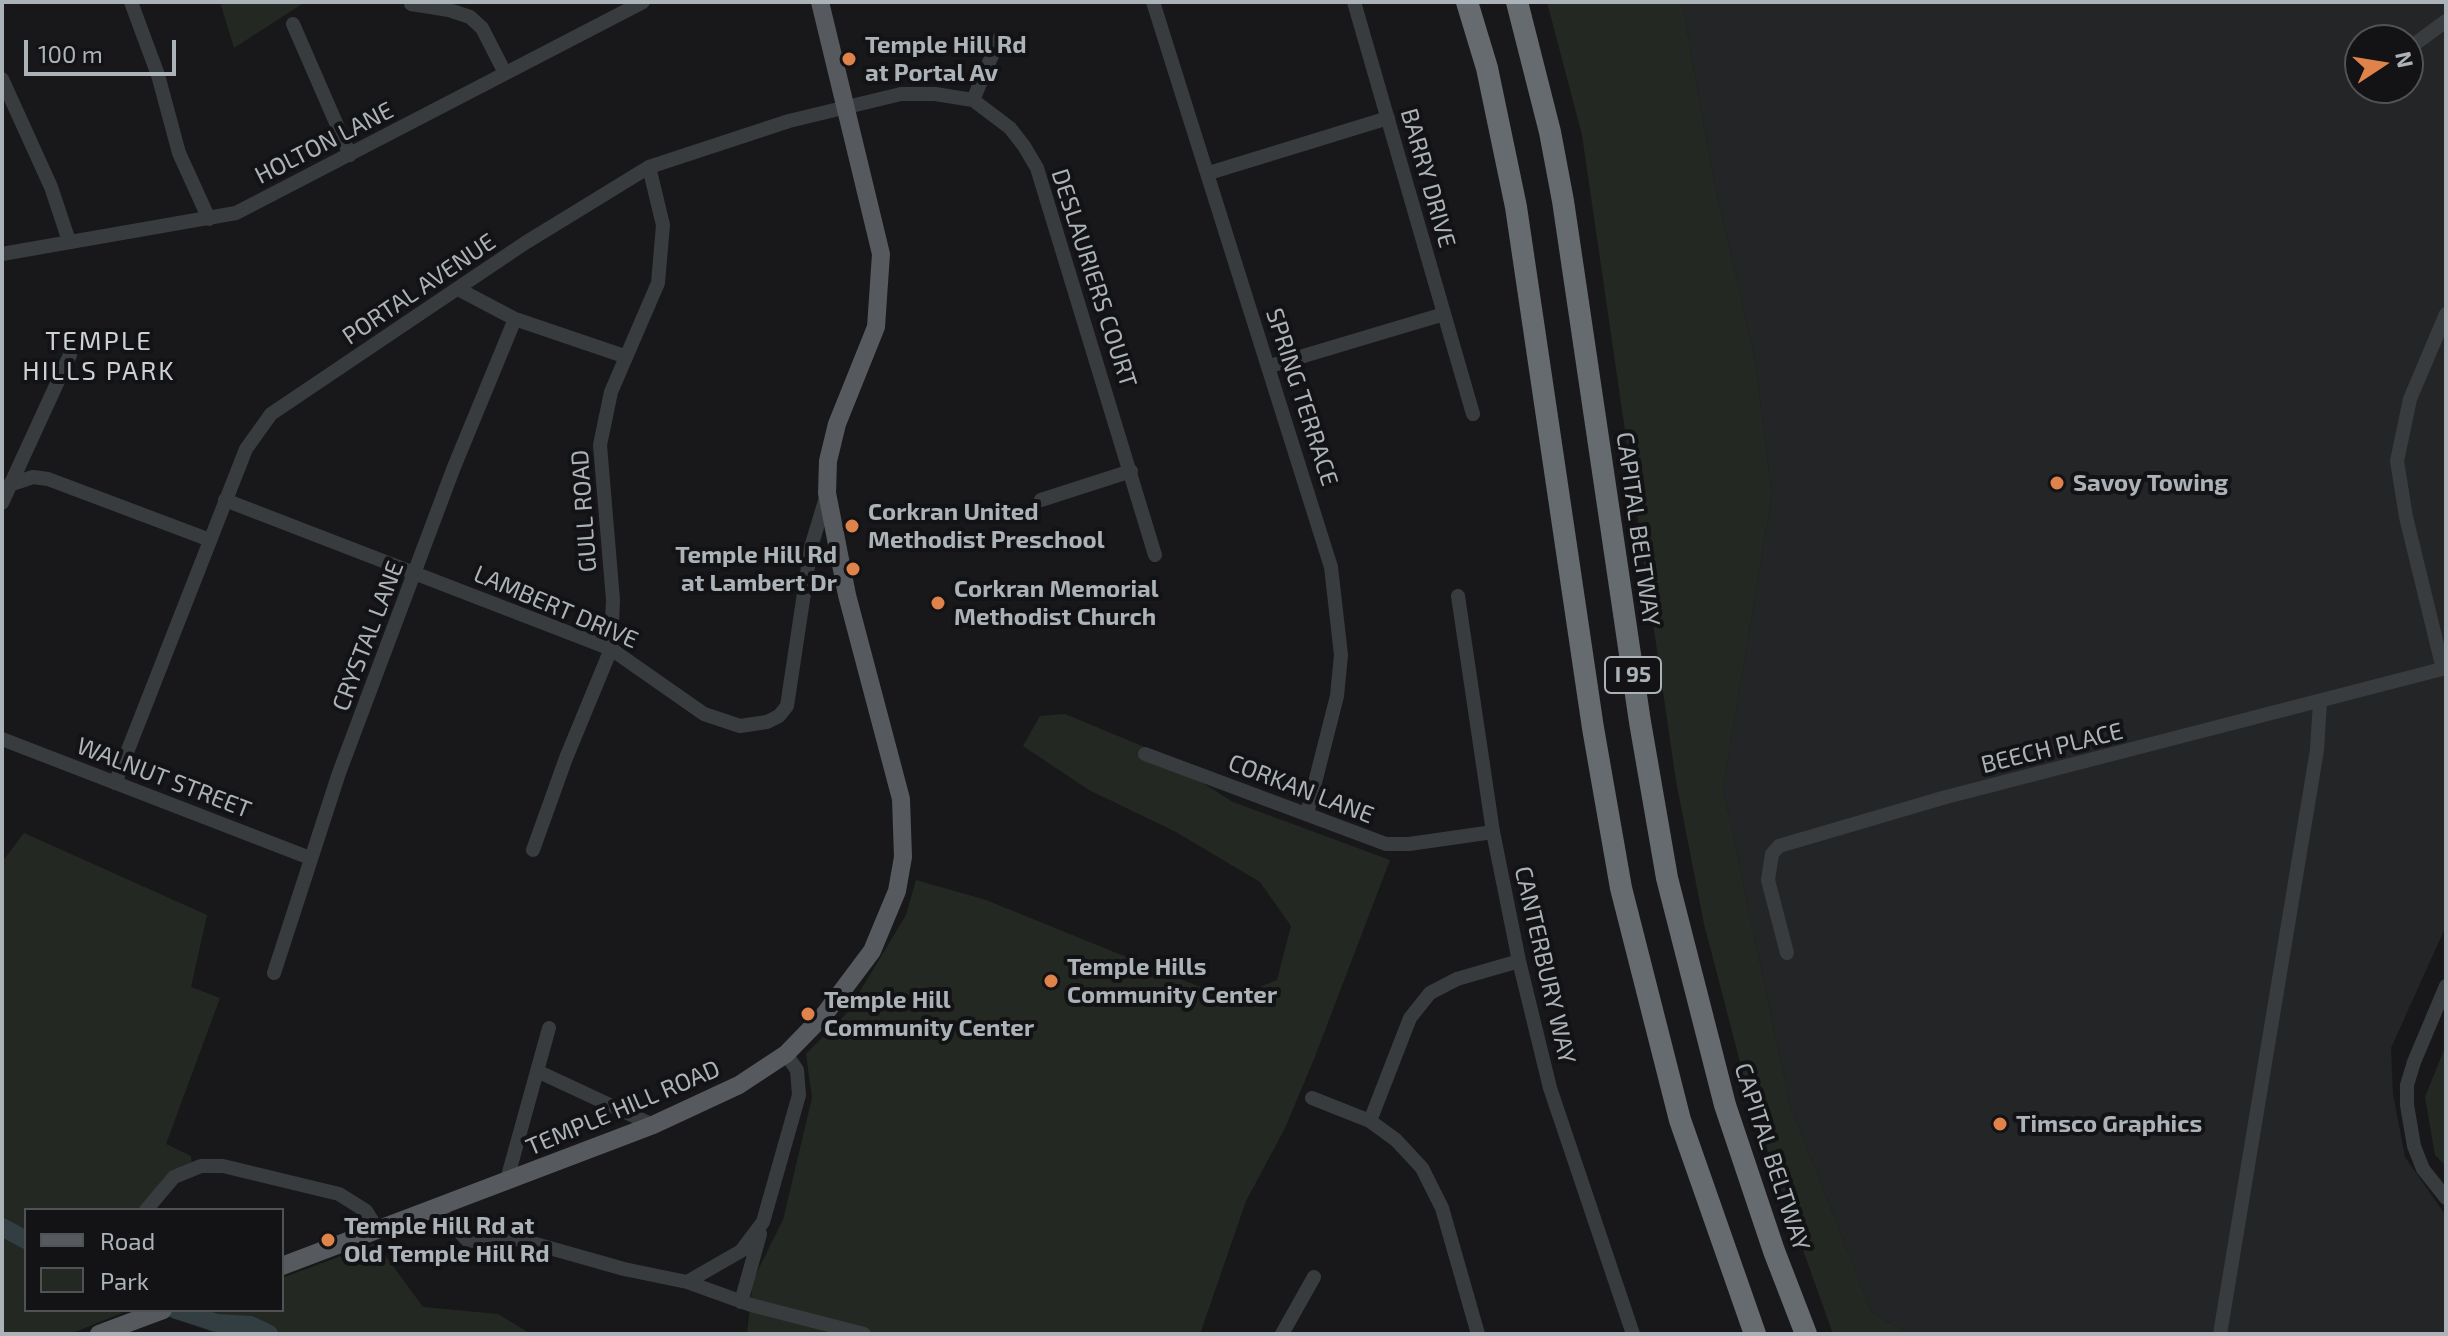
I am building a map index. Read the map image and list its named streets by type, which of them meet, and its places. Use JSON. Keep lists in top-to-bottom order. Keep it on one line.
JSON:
{"streets":{"highway":["CAPITAL BELTWAY","I 95"],"main road":["TEMPLE HILL ROAD"],"street":["HOLTON LANE","BARRY DRIVE","DESLAURIERS COURT","PORTAL AVENUE","SPRING TERRACE","GULL ROAD","LAMBERT DRIVE","CRYSTAL LANE","BEECH PLACE","WALNUT STREET","CORKAN LANE","CANTERBURY WAY"]},"crossings":[["DESLAURIERS COURT","PORTAL AVENUE"],["PORTAL AVENUE","GULL ROAD"],["PORTAL AVENUE","LAMBERT DRIVE"],["PORTAL AVENUE","WALNUT STREET"],["PORTAL AVENUE","TEMPLE HILL ROAD"],["SPRING TERRACE","CORKAN LANE"],["GULL ROAD","LAMBERT DRIVE"],["LAMBERT DRIVE","CRYSTAL LANE"],["LAMBERT DRIVE","TEMPLE HILL ROAD"],["CRYSTAL LANE","WALNUT STREET"],["CORKAN LANE","CANTERBURY WAY"]],"districts":["TEMPLE HILLS PARK"],"places":["Temple Hill Rd at Portal Av","Savoy Towing","Corkran United Methodist Preschool","Temple Hill Rd at Lambert Dr","Corkran Memorial Methodist Church","Temple Hills Community Center","Temple Hill Community Center","Timsco Graphics","Temple Hill Rd at Old Temple Hill Rd"],"legend":["Road","Park"],"scale_bar":"100 m","north":"right"}
